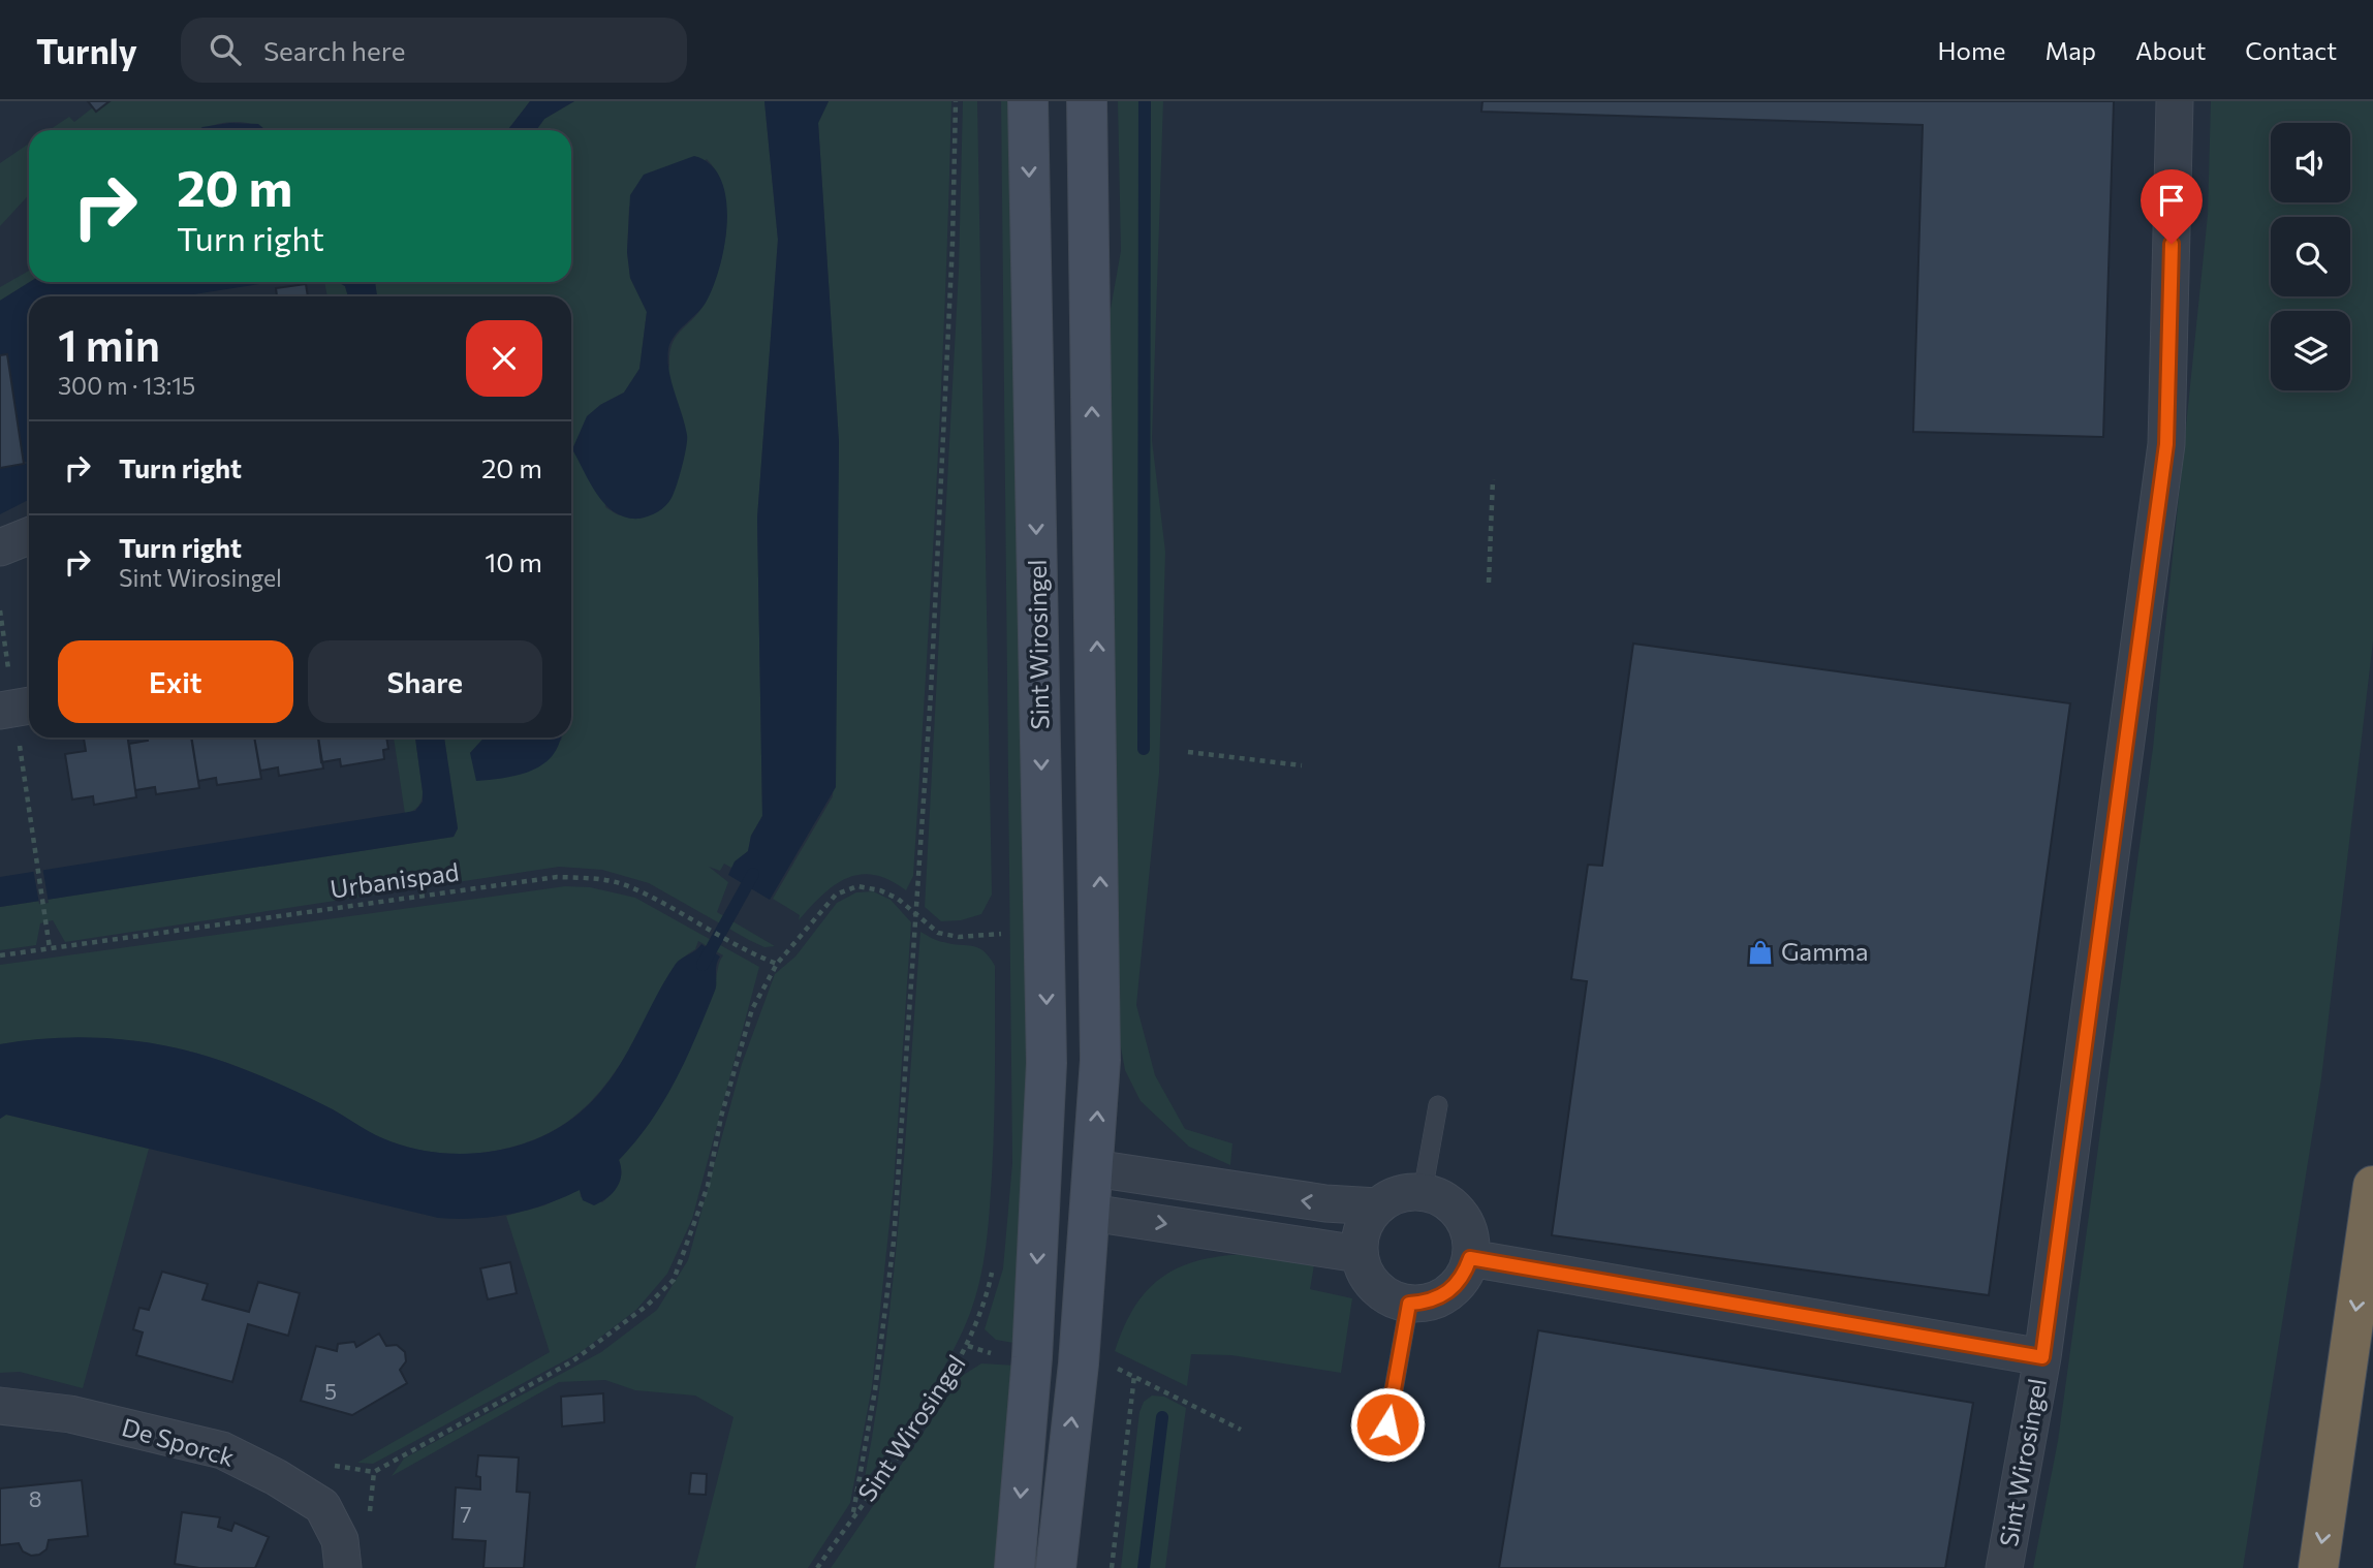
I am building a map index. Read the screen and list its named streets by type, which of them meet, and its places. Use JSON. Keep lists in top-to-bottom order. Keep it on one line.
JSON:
{"streets":{"main road":["Sint Wirosingel"],"street":["De Sporck"],"path":["Urbanispad"]},"places":{"shop":["Gamma"]},"house_numbers":["5","8","7"],"page":{"header":"Turnly","search":"Search here","nav":["Home","Map","About","Contact"],"turn":["20 m","Turn right"],"heading":["1 min","300 m · 13:15"],"list":[{"name":"Turn right","value":"20 m"},{"name":"Turn right","note":"Sint Wirosingel","value":"10 m"}],"buttons":["Exit","Share"]}}
